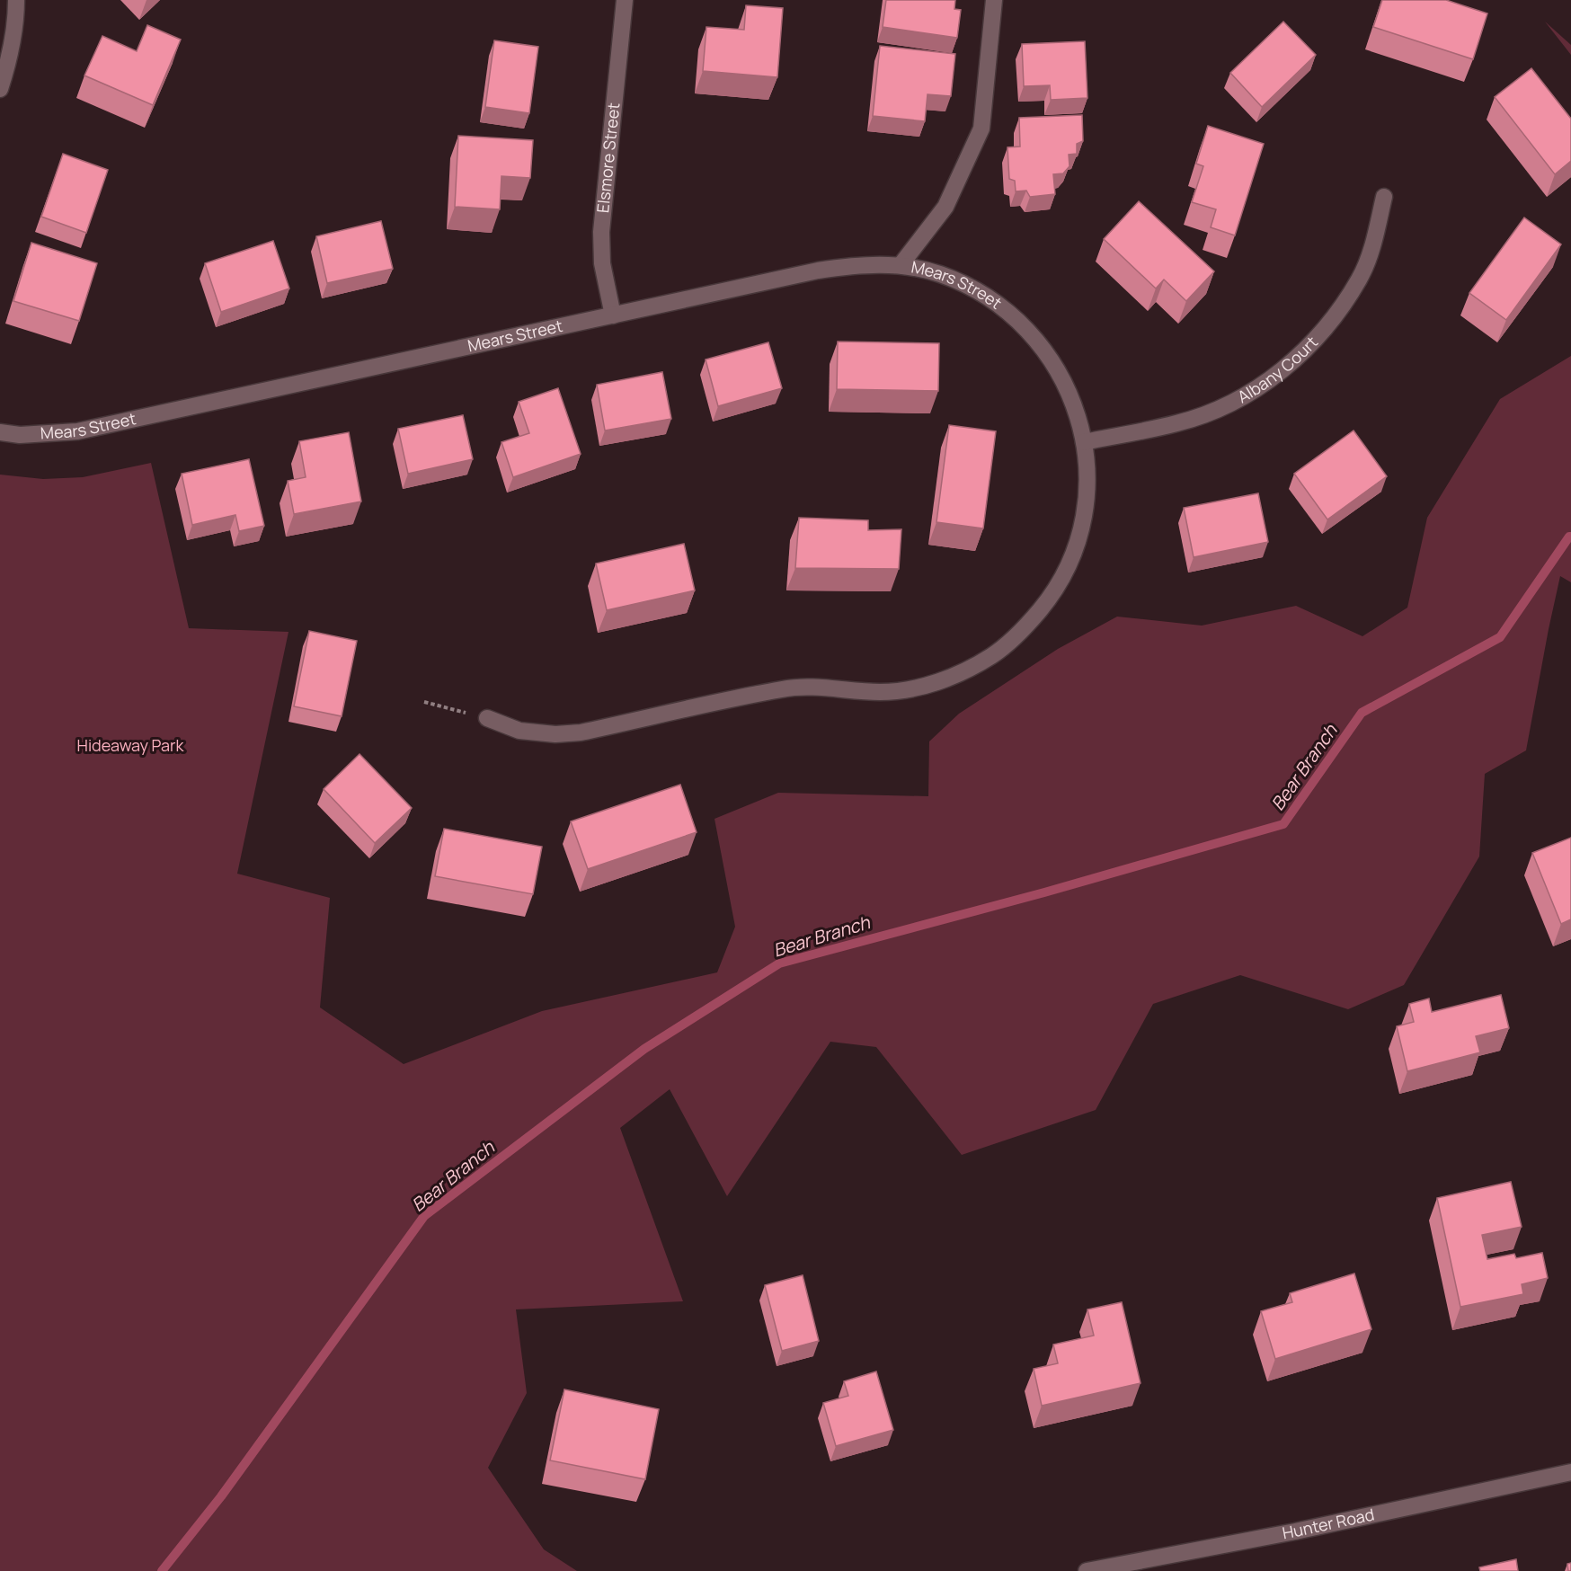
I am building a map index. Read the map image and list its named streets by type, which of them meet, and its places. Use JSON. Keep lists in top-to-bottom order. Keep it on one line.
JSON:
{"streets":{"street":["Elsmore Street","Mears Street","Albany Court","Hunter Road"]},"crossings":[["Elsmore Street","Mears Street"],["Mears Street","Albany Court"]],"water":["Bear Branch"],"parks":["Hideaway Park"]}
